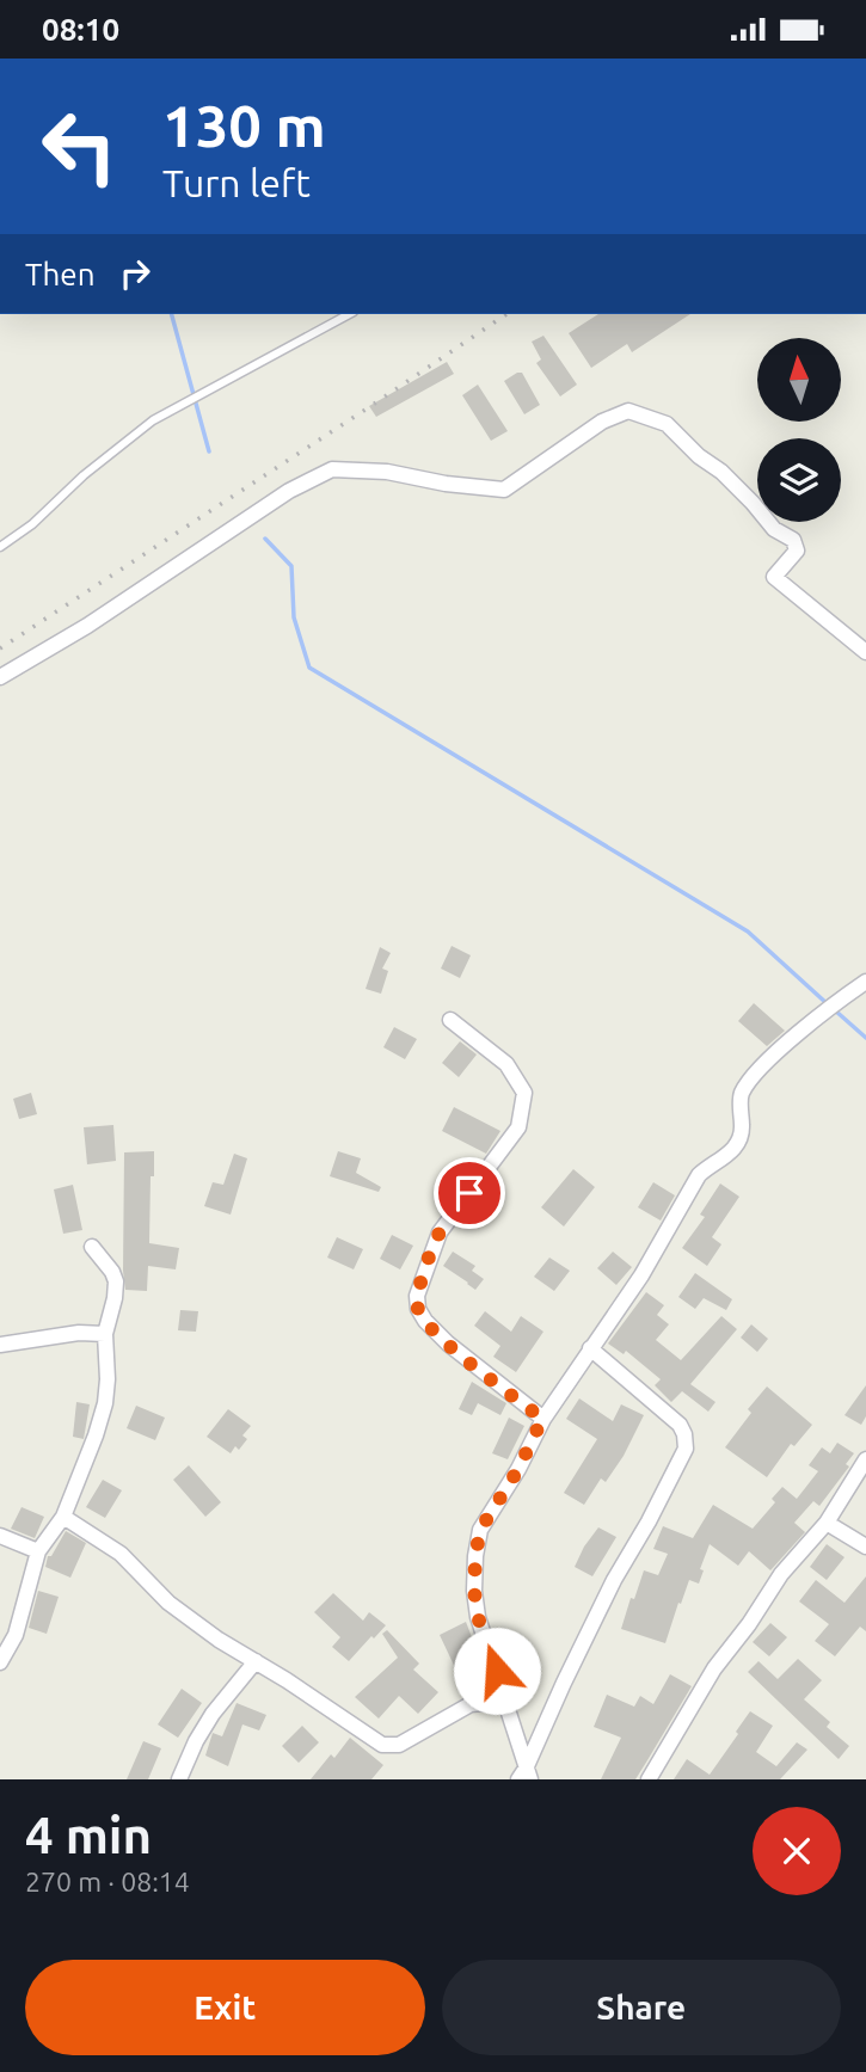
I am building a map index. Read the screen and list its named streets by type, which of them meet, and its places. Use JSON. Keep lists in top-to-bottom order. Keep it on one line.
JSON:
{"north":"top","page":{"status":"08:10","turn":["130 m","Turn left"],"then":"Then","heading":["4 min","270 m · 08:14"],"buttons":["Exit","Share"]}}
